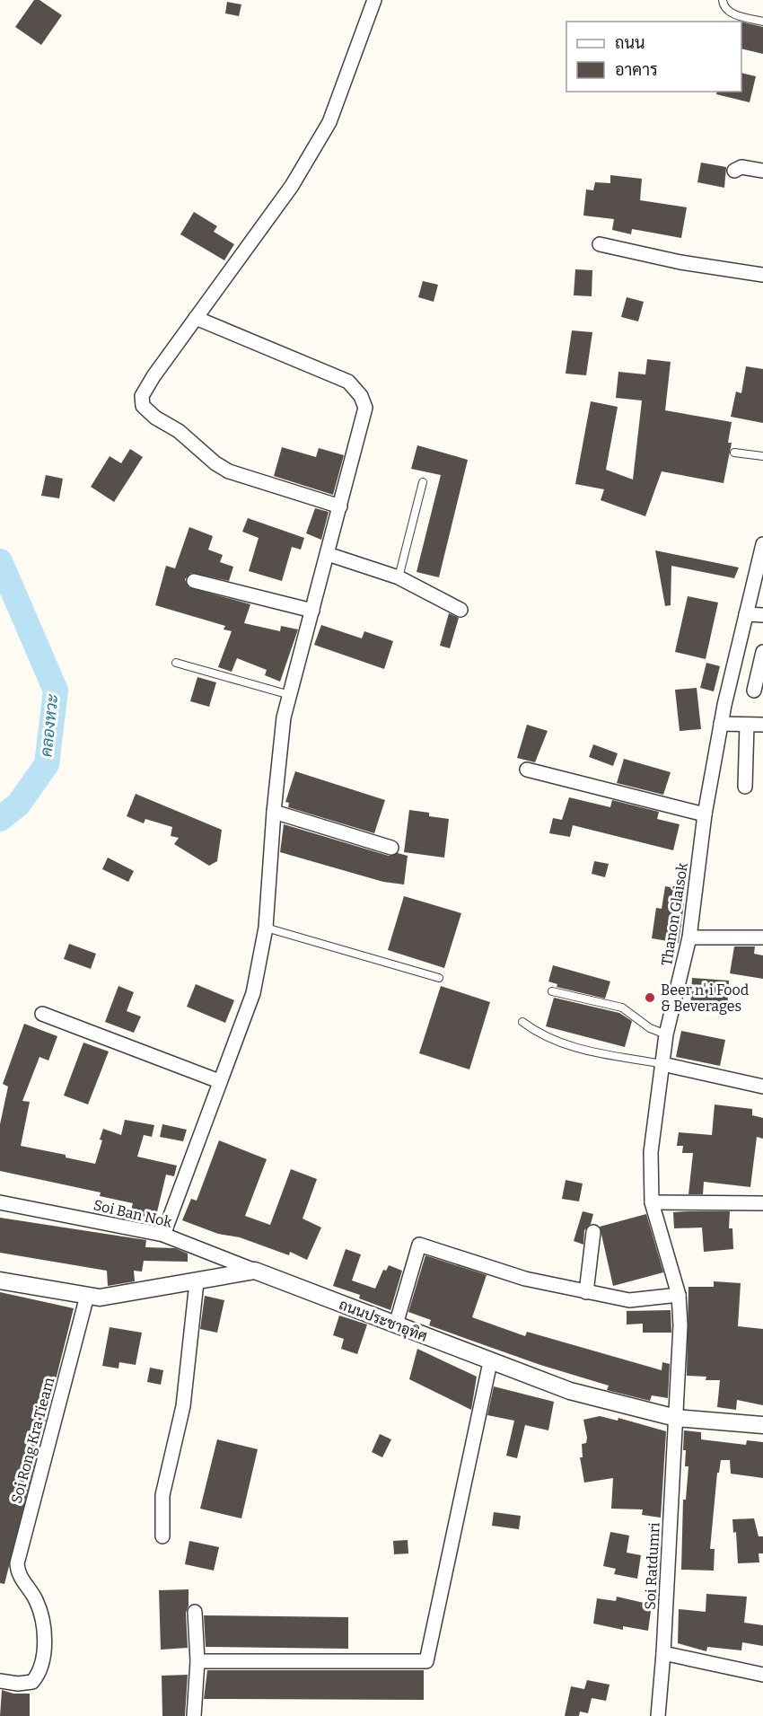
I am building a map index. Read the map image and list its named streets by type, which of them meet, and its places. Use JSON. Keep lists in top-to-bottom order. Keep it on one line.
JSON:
{"streets":{"street":["Thanon Glaisok","Soi Ban Nok","ถนนประชาอุทิศ","Soi Rong Kra Tieam","Soi Ratdumri"]},"crossings":[["Thanon Glaisok","ถนนประชาอุทิศ"],["Thanon Glaisok","Soi Ratdumri"],["Soi Ban Nok","ถนนประชาอุทิศ"],["ถนนประชาอุทิศ","Soi Ratdumri"]],"water":["คลองหวะ"],"places":["Beer n' i Food & Beverages"],"legend":["ถนน","อาคาร"]}
